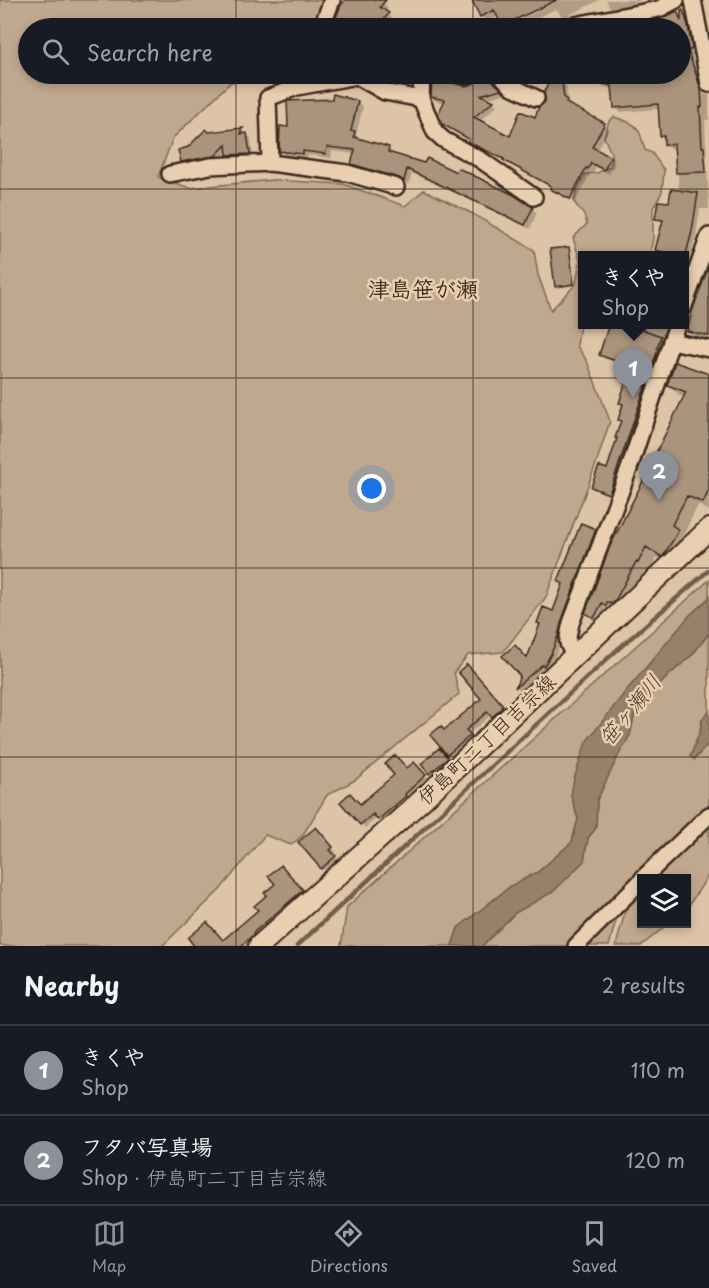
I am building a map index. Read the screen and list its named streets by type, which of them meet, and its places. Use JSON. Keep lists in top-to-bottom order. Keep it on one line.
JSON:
{"streets":{"street":["伊島町二丁目吉宗線"]},"districts":["津島笹が瀬"],"water":["笹ヶ瀬川"],"page":{"search":"Search here","popup":["きくや","Shop"],"pins":["1","2"],"heading":["Nearby","2 results"],"list":[{"mark":"1","name":"きくや","note":"Shop","value":"110 m"},{"mark":"2","name":"フタバ写真場","note":"Shop · 伊島町二丁目吉宗線","value":"120 m"}],"nav":["Map","Directions","Saved"]}}
